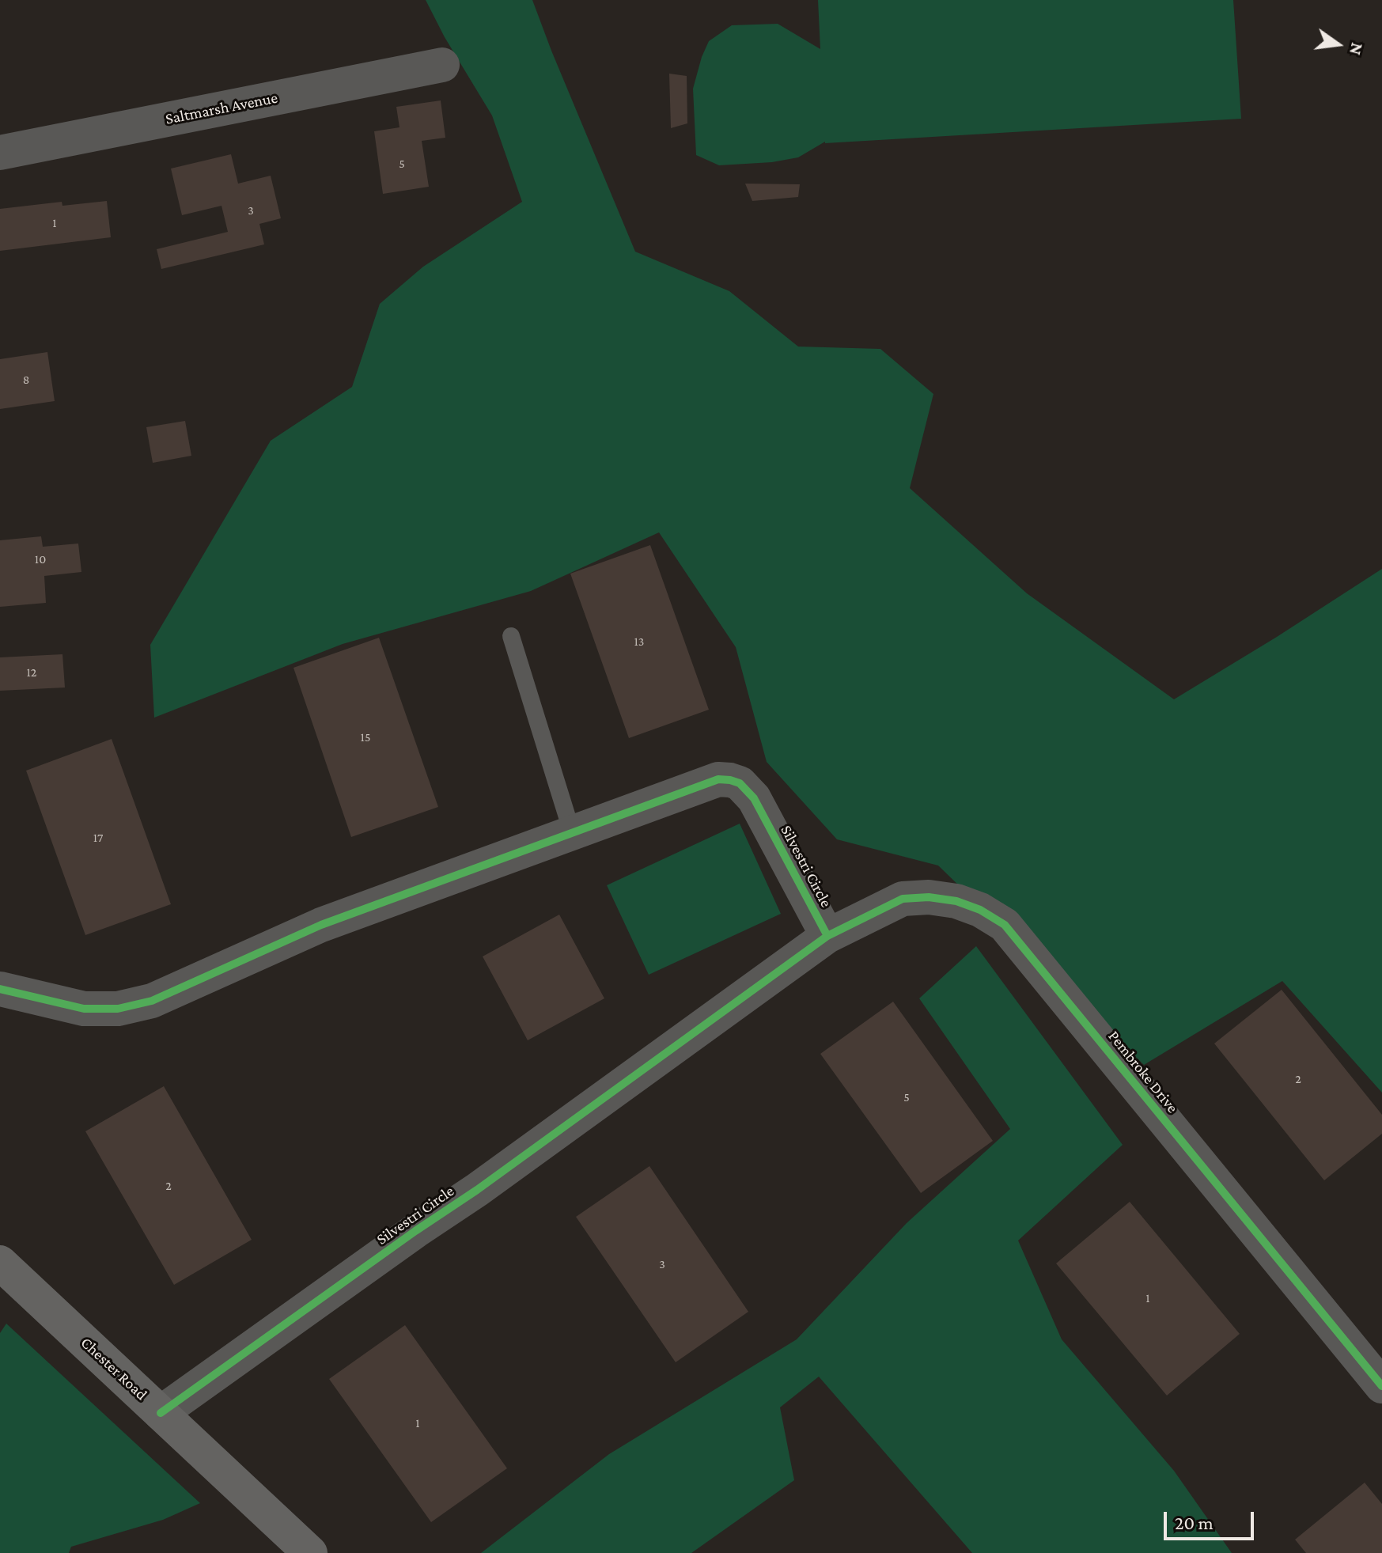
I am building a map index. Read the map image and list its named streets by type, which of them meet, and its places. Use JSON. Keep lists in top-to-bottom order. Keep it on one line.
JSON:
{"streets":{"main road":["Chester Road"],"street":["Saltmarsh Avenue","Silvestri Circle","Pembroke Drive"]},"crossings":[["Silvestri Circle","Pembroke Drive"],["Silvestri Circle","Chester Road"]],"house_numbers":["5","3","1","8","10","13","12","15","17","2","5","2","3","1","1"],"scale_bar":"20 m","north":"right"}
